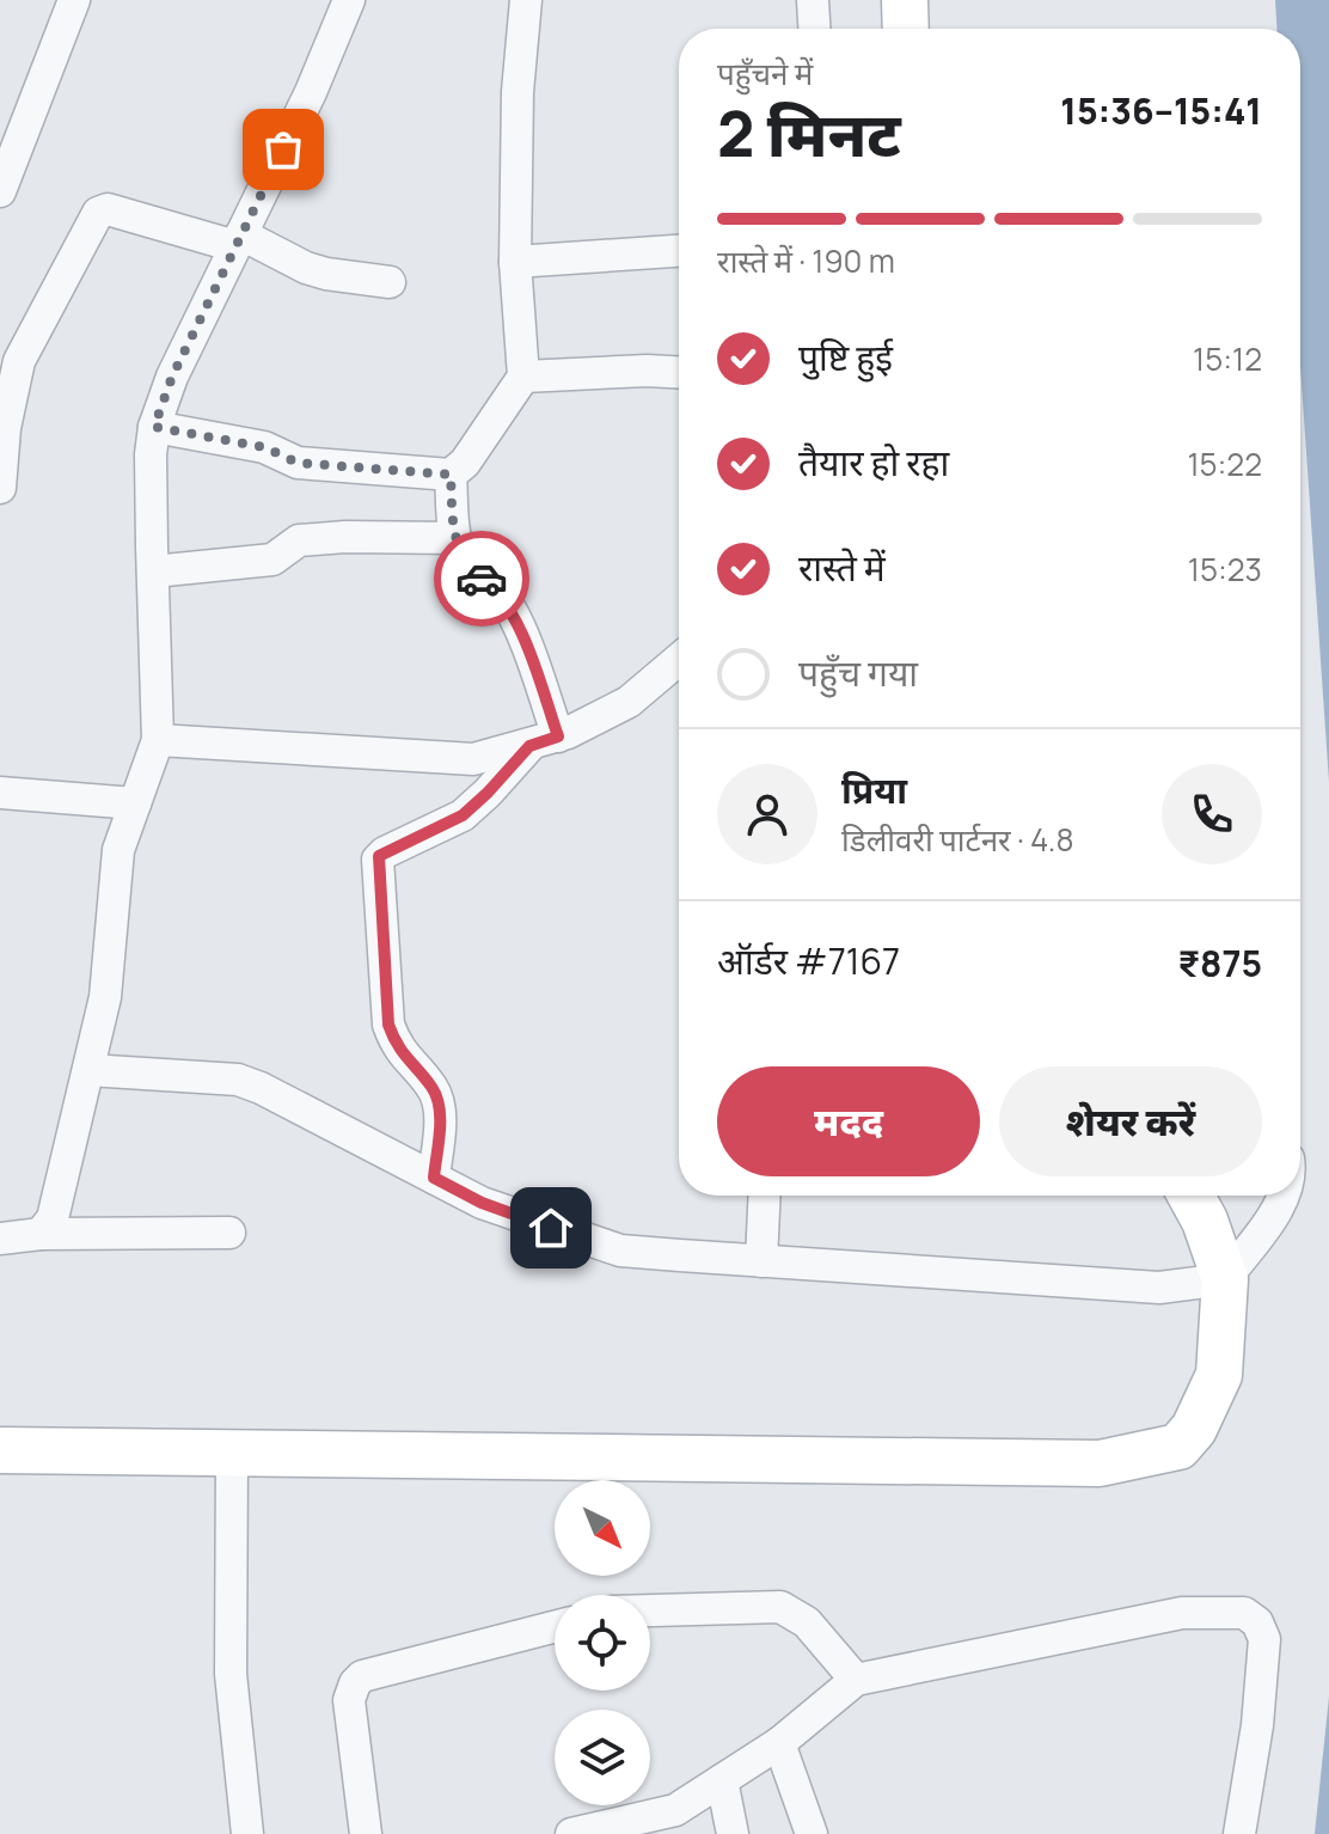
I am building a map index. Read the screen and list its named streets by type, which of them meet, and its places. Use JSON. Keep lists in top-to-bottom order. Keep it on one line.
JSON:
{"north":"bottom right","page":{"heading":["2 मिनट","पहुँचने में","15:36–15:41"],"panel":["प्रिया","डिलीवरी पार्टनर · 4.8","ऑर्डर #7167","₹875"],"bar":"रास्ते में · 190 m","list":[["पुष्टि हुई","15:12"],["तैयार हो रहा","15:22"],["रास्ते में","15:23"],"पहुँच गया"],"buttons":["मदद","शेयर करें"]}}
